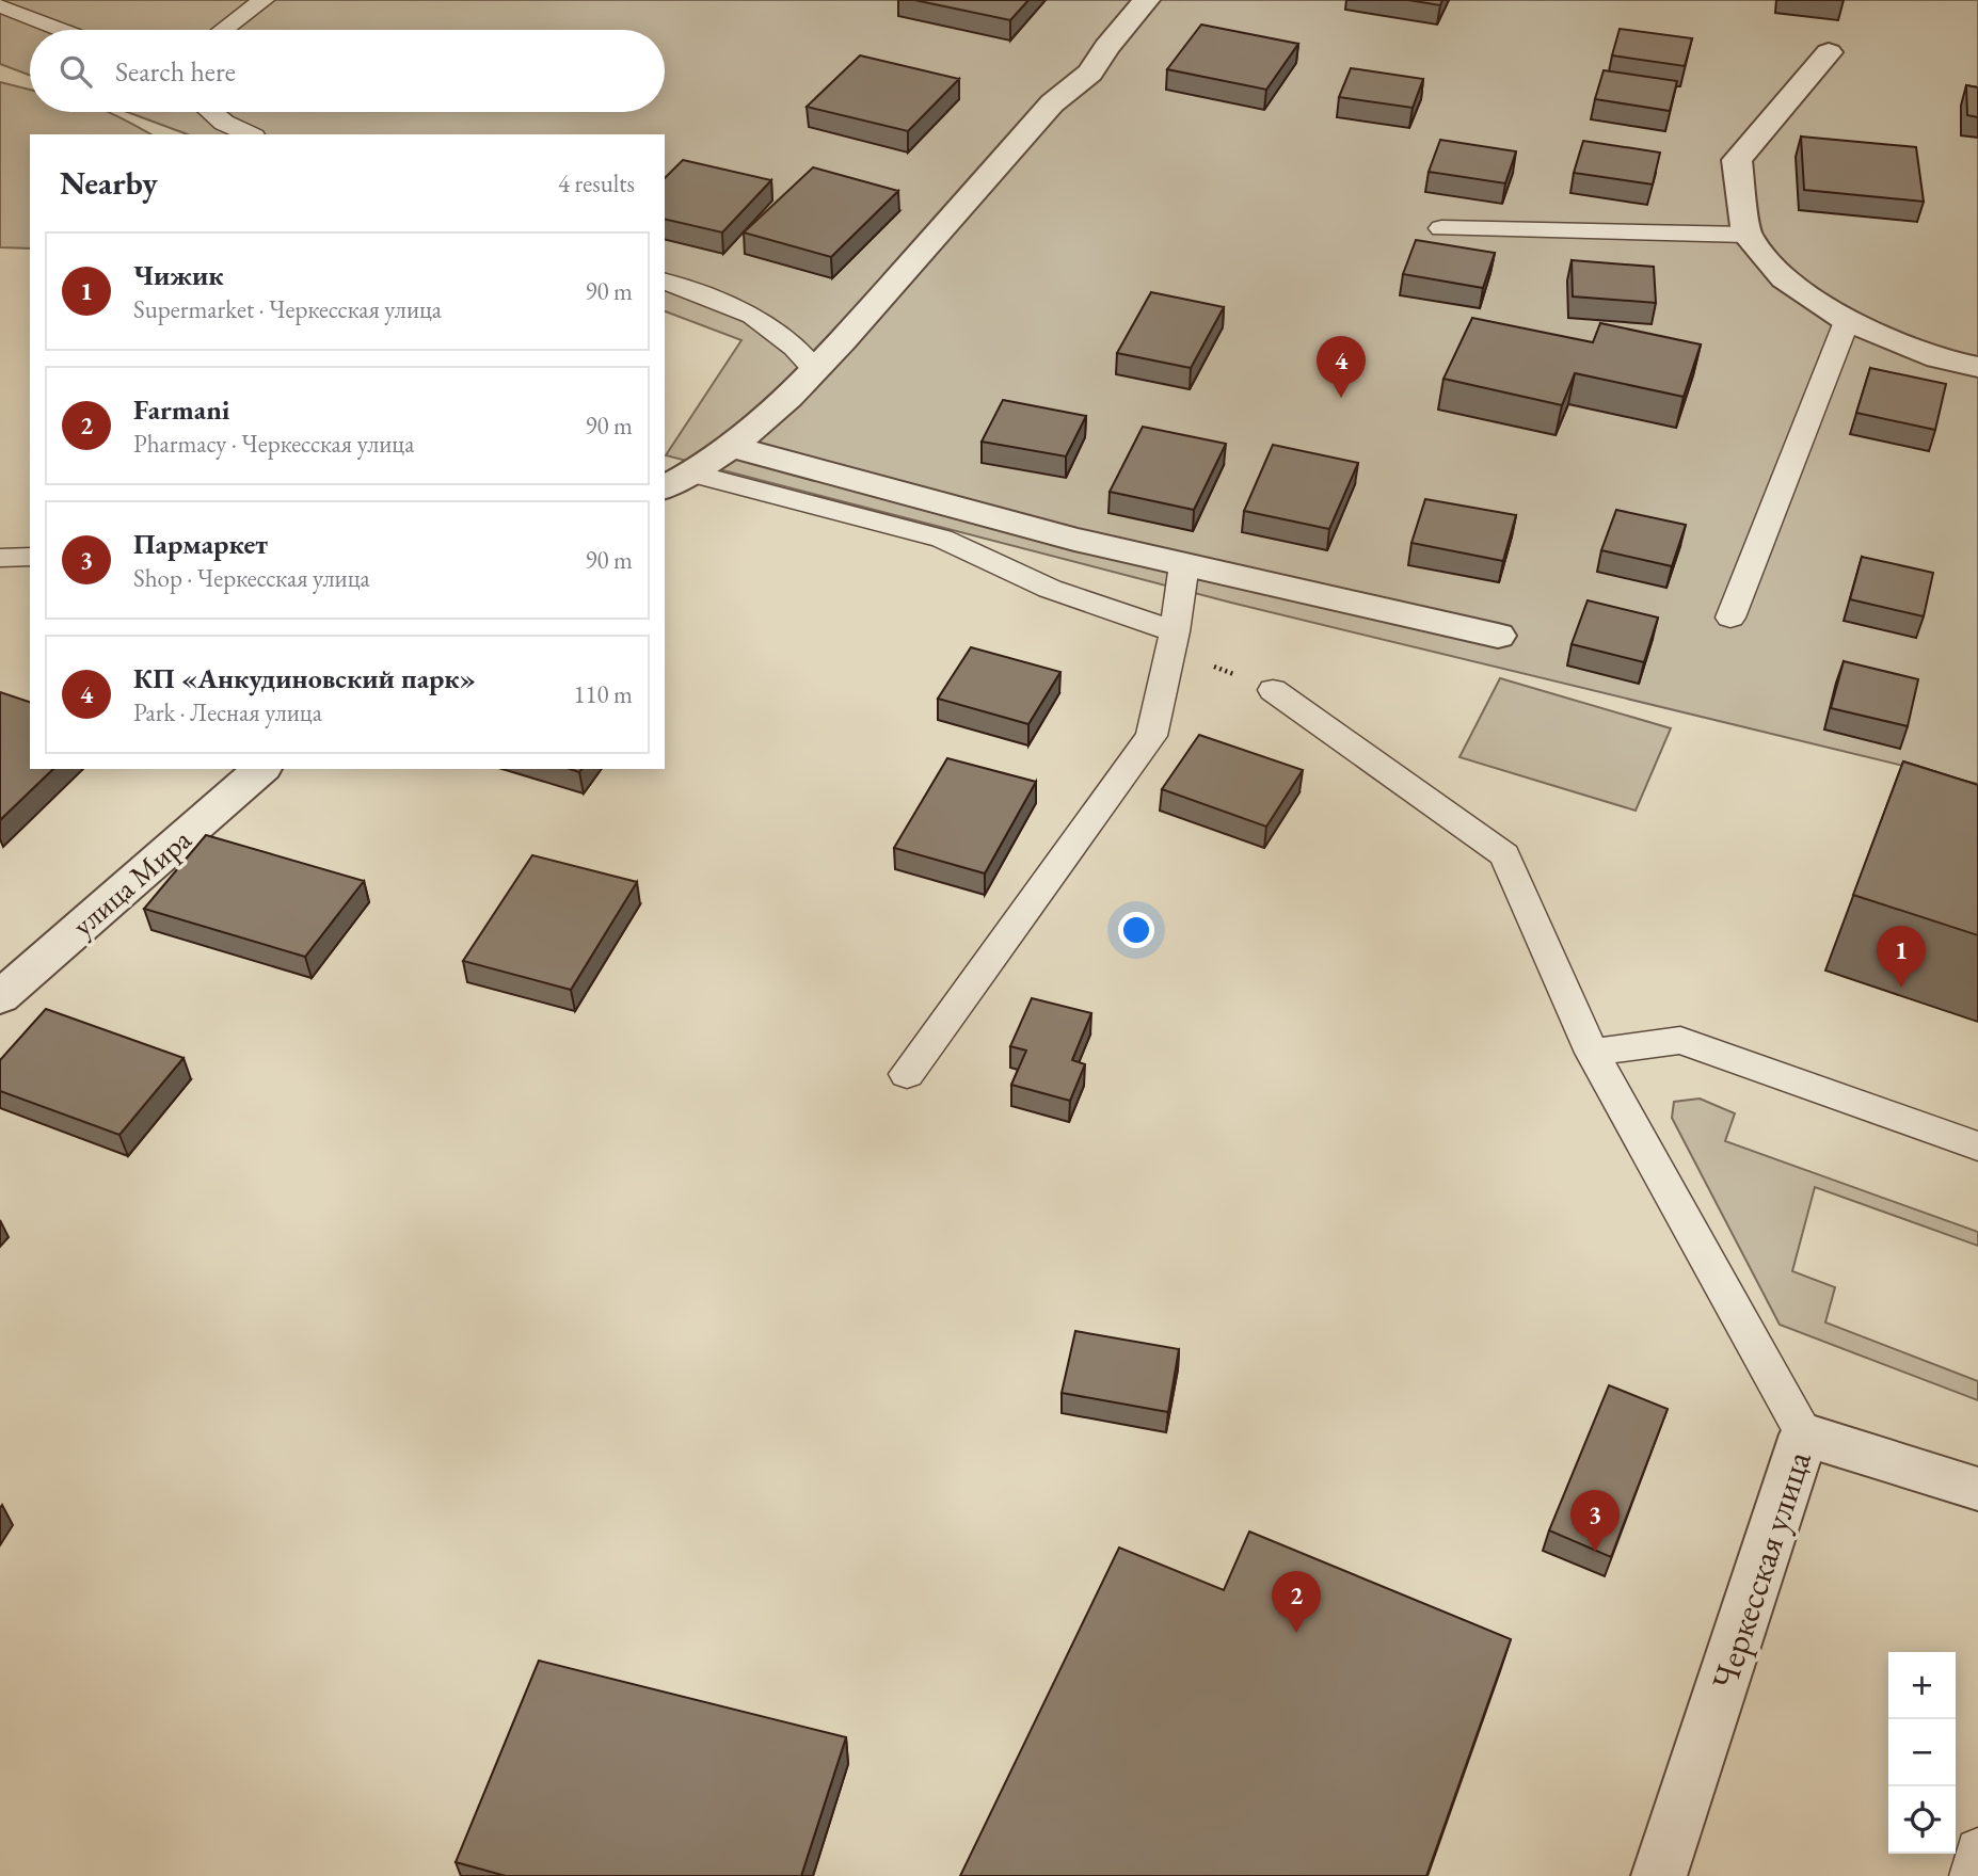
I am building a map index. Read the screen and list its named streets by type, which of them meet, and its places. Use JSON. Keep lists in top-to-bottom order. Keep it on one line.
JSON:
{"streets":{"street":["улица Мира","Черкесская улица"]},"page":{"search":"Search here","heading":["Nearby","4 results"],"list":[{"mark":"1","name":"Чижик","note":"Supermarket · Черкесская улица","value":"90 m"},{"mark":"2","name":"Farmani","note":"Pharmacy · Черкесская улица","value":"90 m"},{"mark":"3","name":"Пармаркет","note":"Shop · Черкесская улица","value":"90 m"},{"mark":"4","name":"КП «Анкудиновский парк»","note":"Park · Лесная улица","value":"110 m"}],"pins":["4","1","3","2"],"map_buttons":["+","−"]}}
